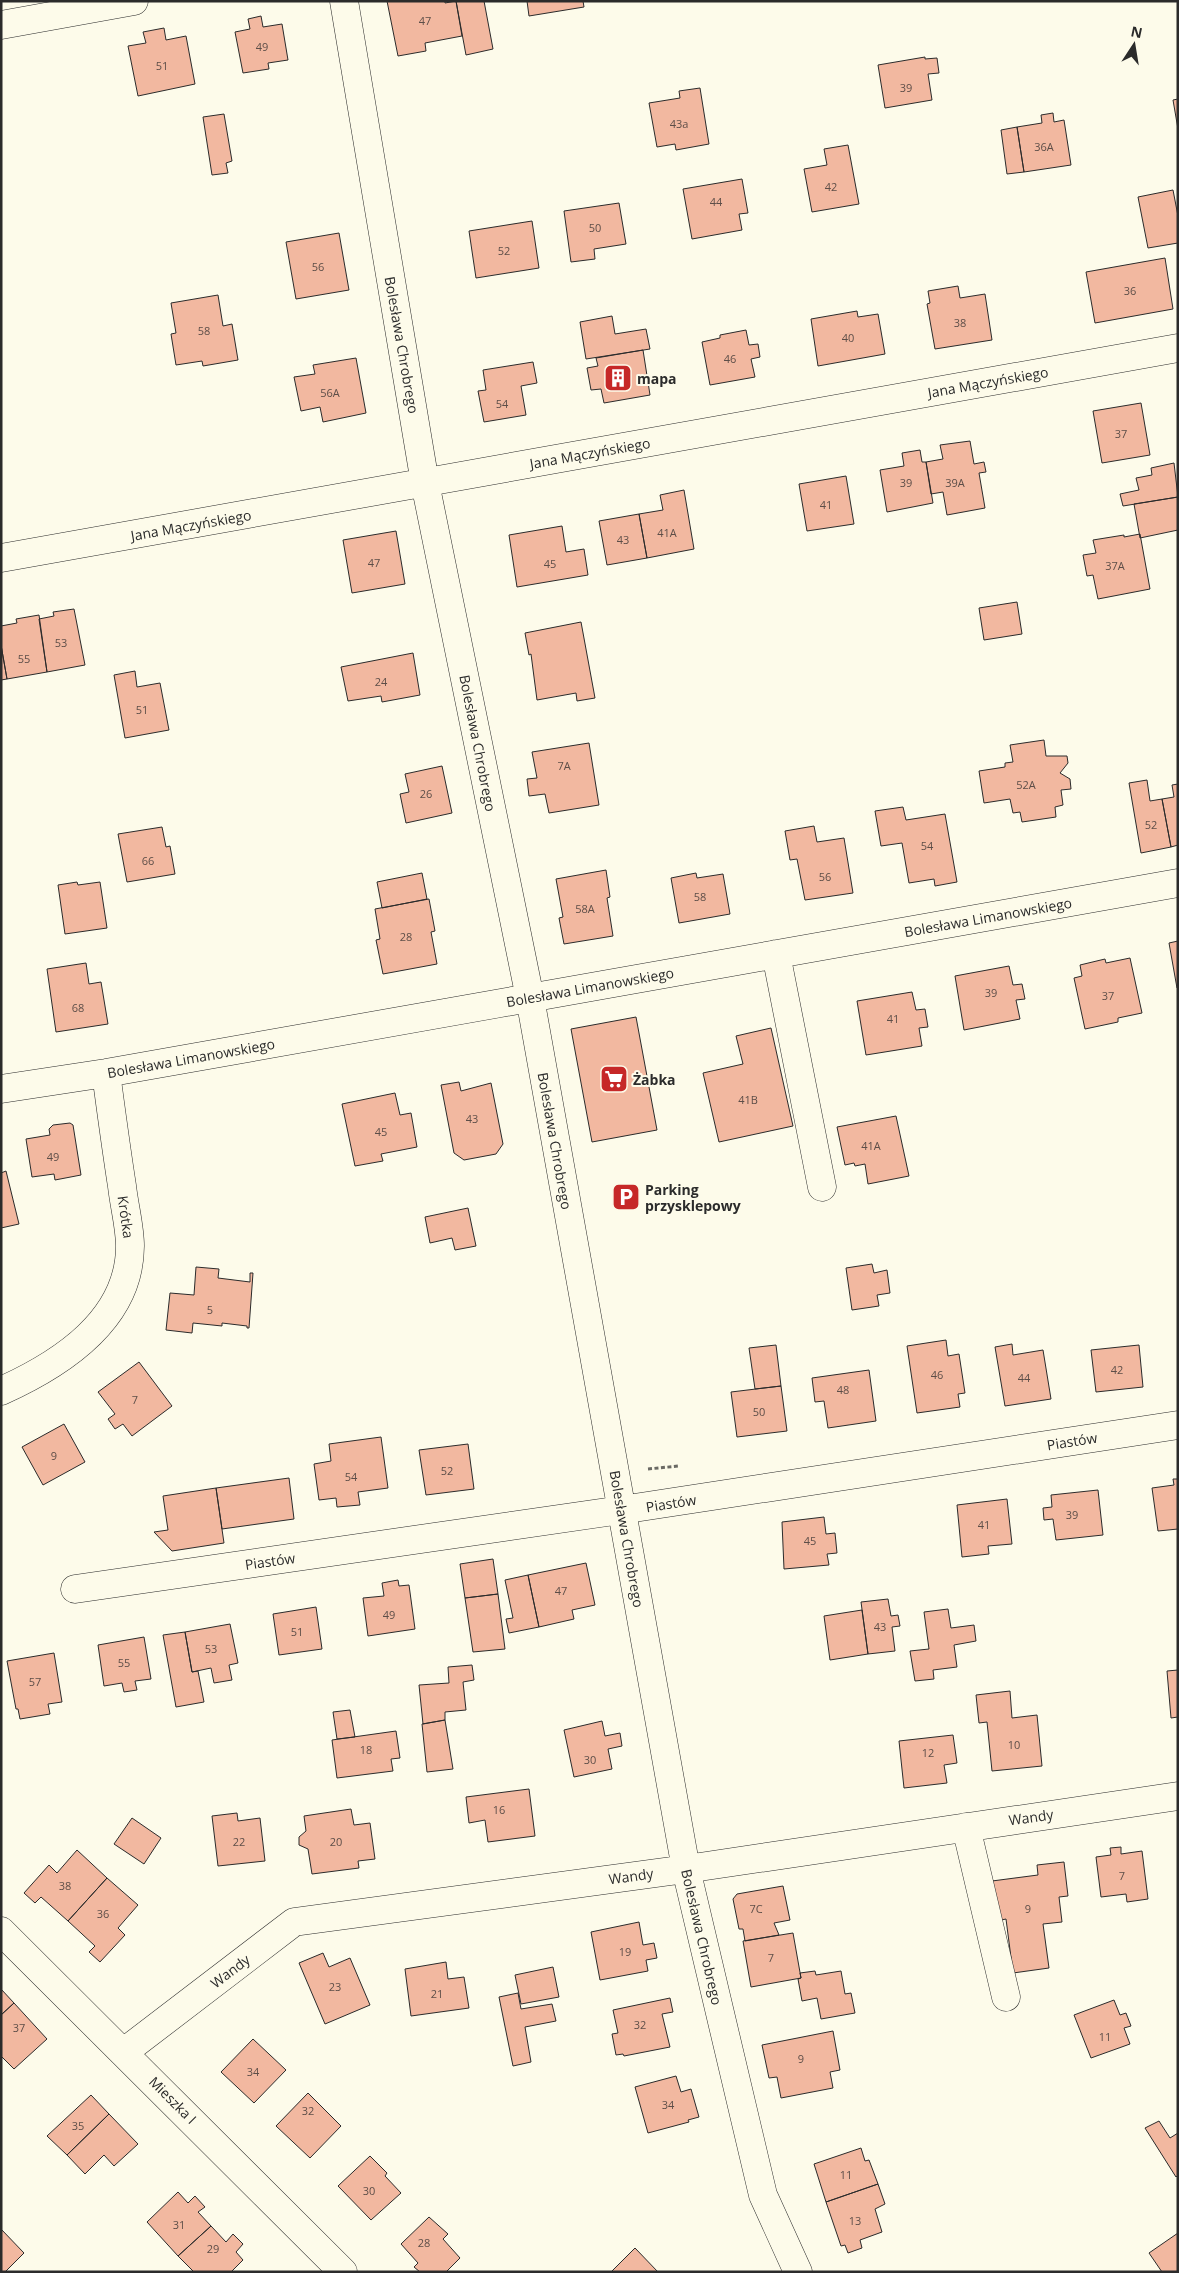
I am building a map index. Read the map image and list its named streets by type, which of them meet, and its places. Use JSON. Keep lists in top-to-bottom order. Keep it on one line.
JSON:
{"streets":{"street":["Bolesława Chrobrego","Jana Mączyńskiego","Bolesława Limanowskiego","Krótka","Piastów","Wandy","Mieszka I"]},"crossings":[["Bolesława Chrobrego","Jana Mączyńskiego"],["Bolesława Chrobrego","Bolesława Limanowskiego"],["Bolesława Chrobrego","Piastów"],["Bolesława Chrobrego","Wandy"],["Bolesława Limanowskiego","Krótka"],["Wandy","Mieszka I"]],"places":{"building":["mapa"],"supermarket":["Żabka"],"parking":["Parking przysklepowy"]},"house_numbers":["47","49","51","39","43a","36A","42","44","50","52","56","36","38","58","40","46","56A","54","37","39","39A","41","41A","43","47","45","37A","53","55","24","51","7A","52A","26","52","54","66","56","58","58A","28","39","37","68","41","41B","43","45","41A","49","5","42","46","44","48","7","50","9","52","54","39","41","45","47","49","43","51","53","55","57","10","18","12","30","16","22","20","7","38","7C","9","36","19","7","23","21","32","37","11","9","34","34","32","35","11","30","13","31","28","29"],"north":"top"}
